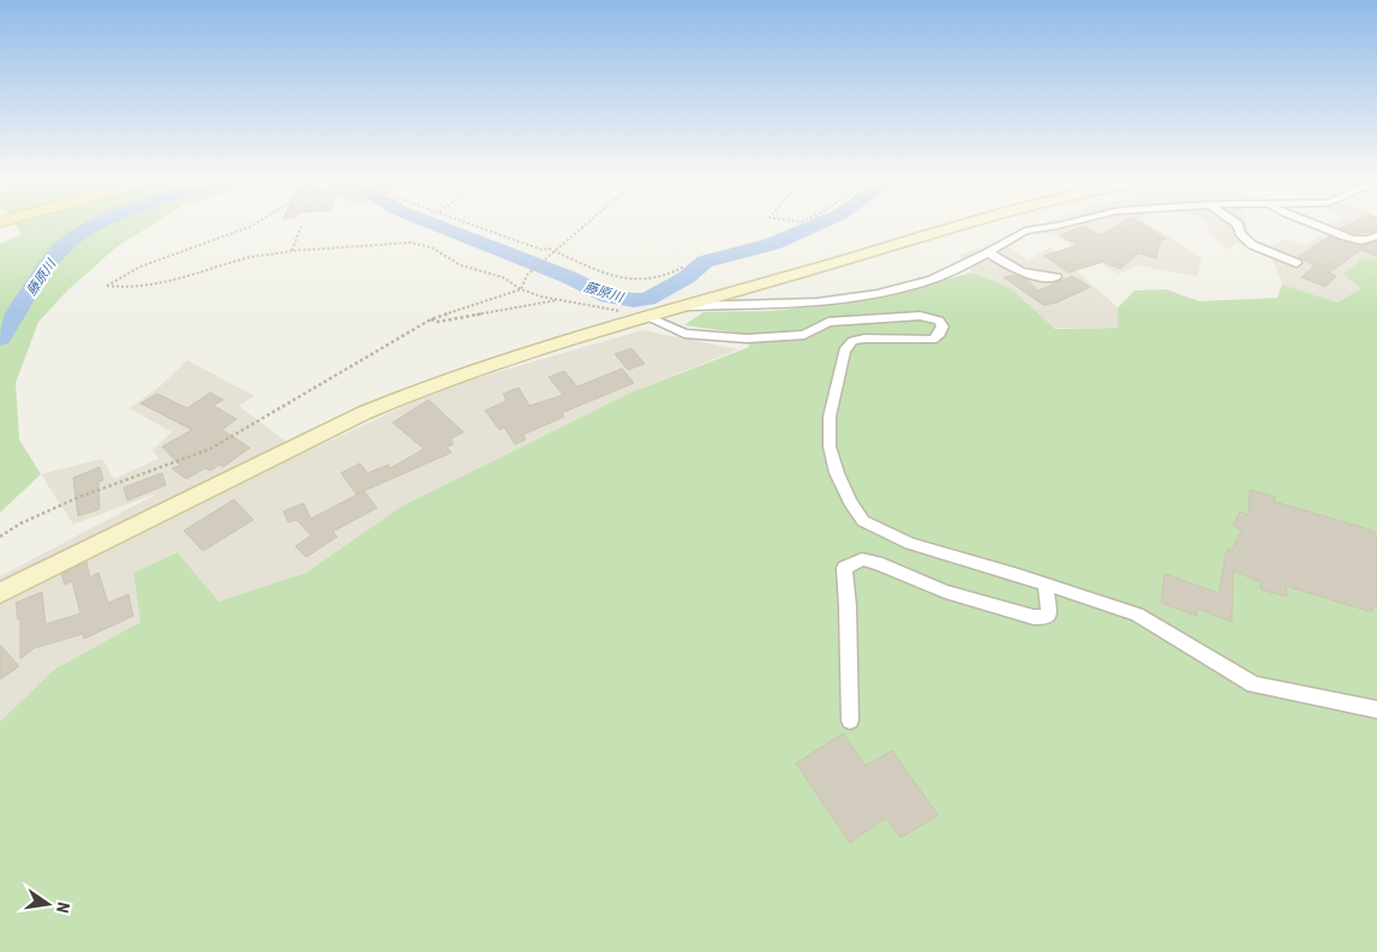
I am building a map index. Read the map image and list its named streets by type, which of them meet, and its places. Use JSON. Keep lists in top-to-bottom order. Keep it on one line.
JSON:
{"water":["藤原川"],"north":"right"}
